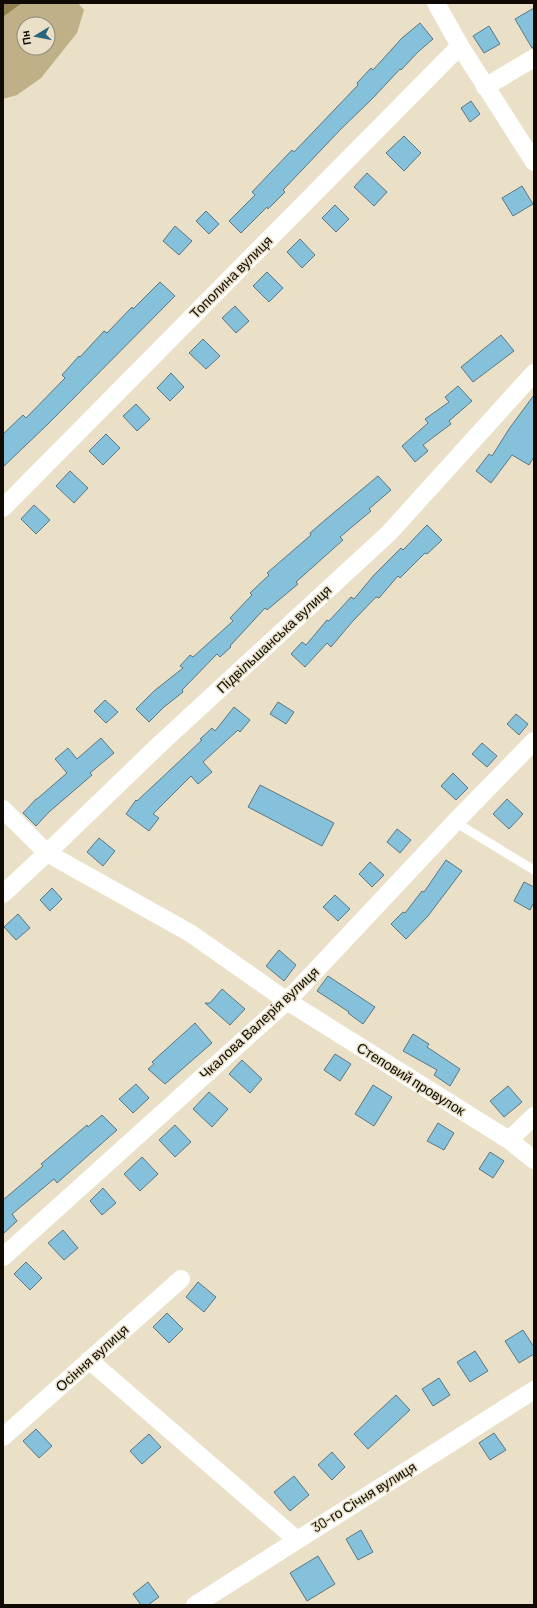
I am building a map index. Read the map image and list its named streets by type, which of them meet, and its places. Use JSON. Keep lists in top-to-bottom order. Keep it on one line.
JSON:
{"streets":{"street":["Тополина вулиця","Підвільшанська вулиця","Чкалова Валерія вулиця","Степовий провулок","Осіння вулиця","30-го Січня вулиця"]},"crossings":[["Підвільшанська вулиця","Степовий провулок"],["Чкалова Валерія вулиця","Степовий провулок"]],"north":"left"}
